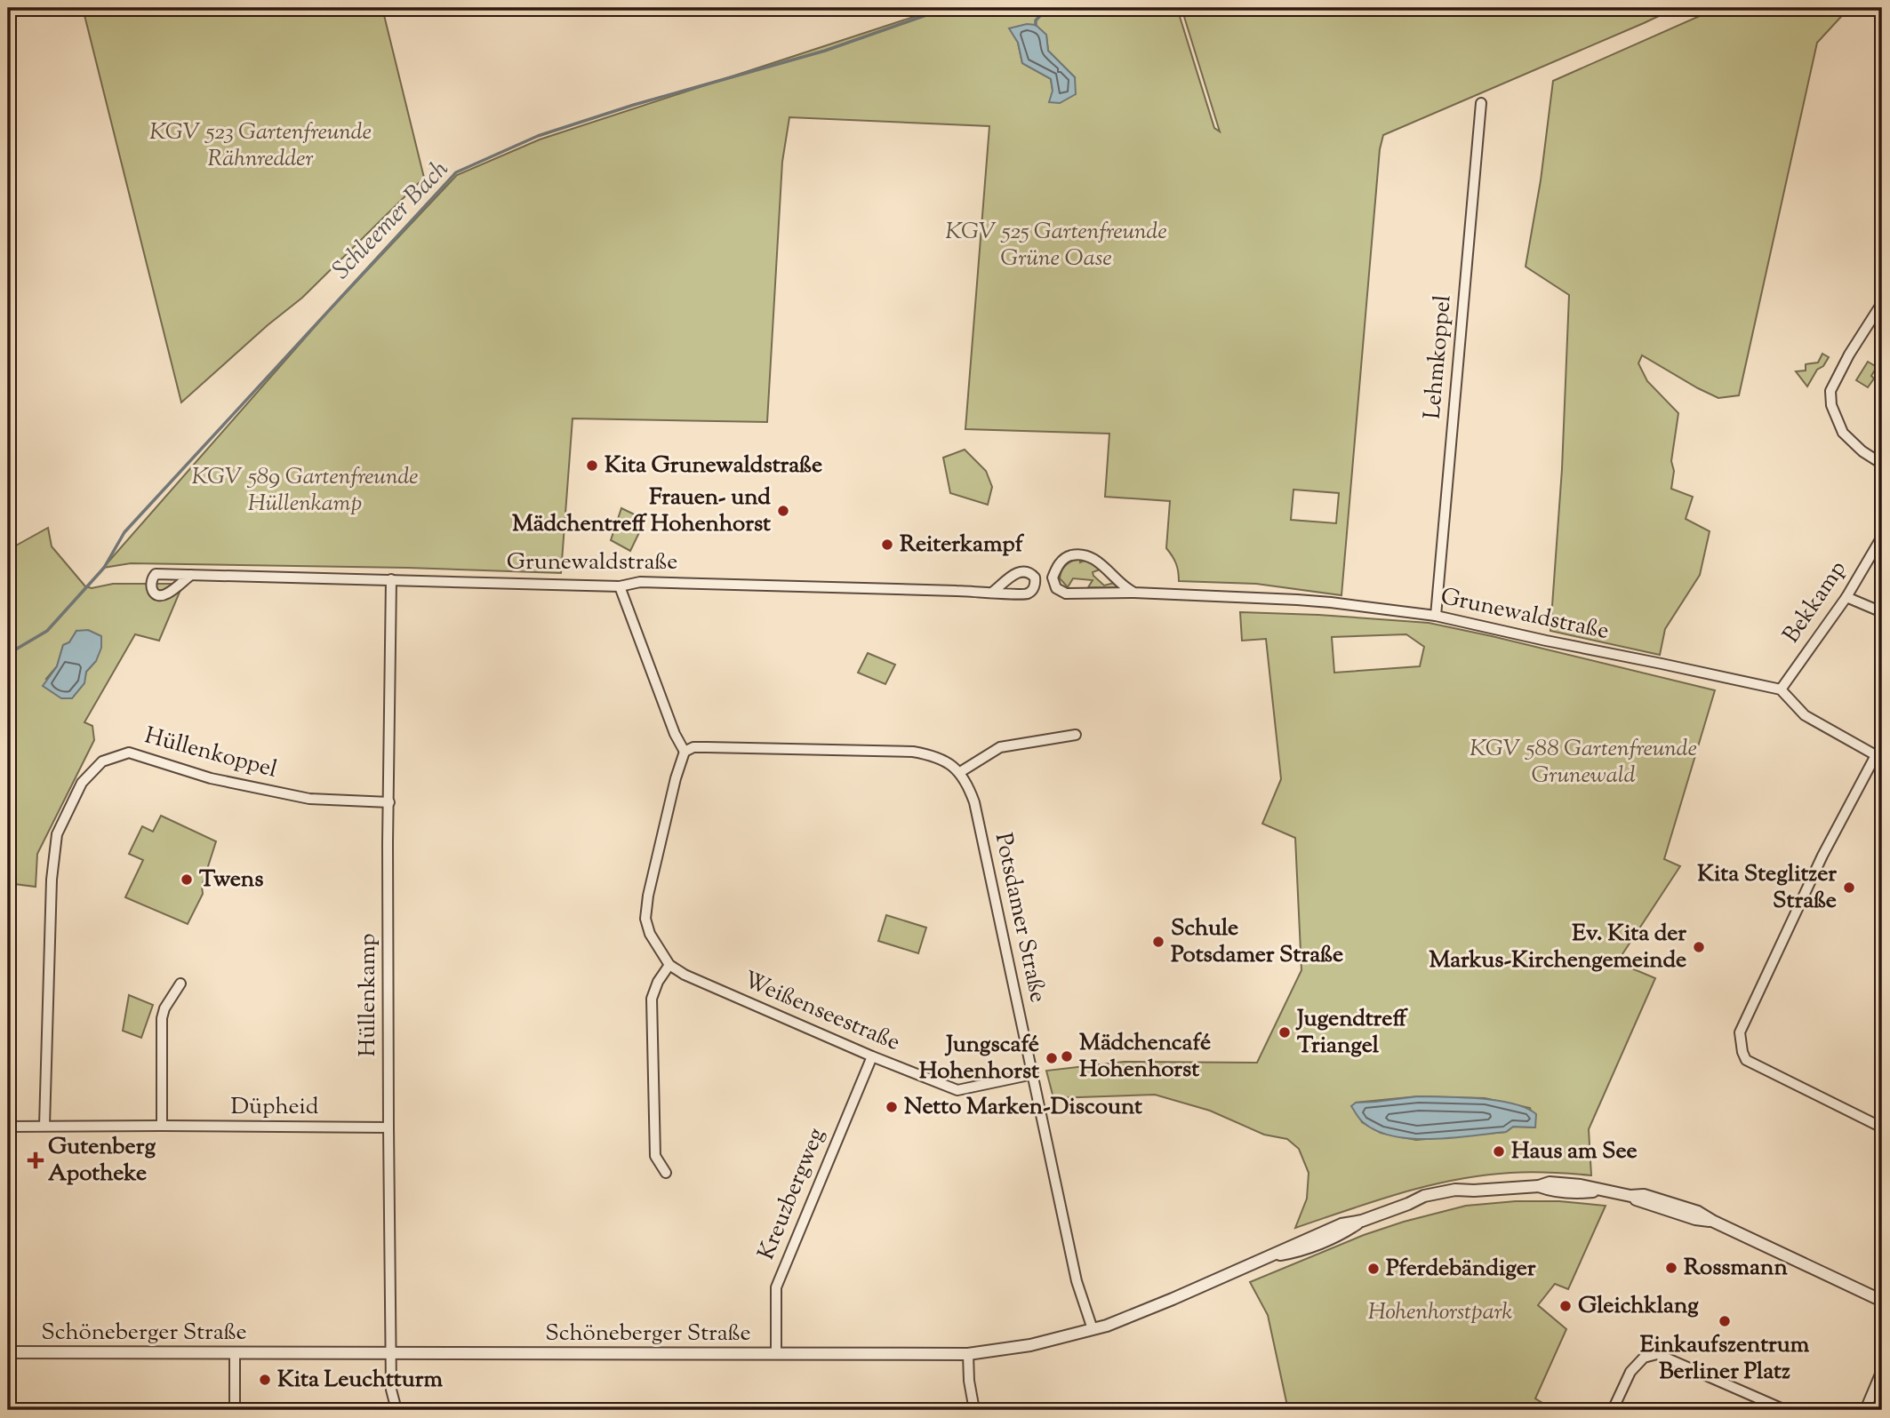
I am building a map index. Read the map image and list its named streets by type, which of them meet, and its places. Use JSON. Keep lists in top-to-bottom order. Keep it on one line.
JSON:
{"streets":{"street":["Lehmkoppel","Grunewaldstraße","Bekkamp","Hüllenkoppel","Potsdamer Straße","Hüllenkamp","Weißenseestraße","Düpheid","Kreuzbergweg","Schöneberger Straße"]},"crossings":[["Lehmkoppel","Grunewaldstraße"],["Grunewaldstraße","Bekkamp"],["Grunewaldstraße","Hüllenkamp"],["Hüllenkoppel","Hüllenkamp"],["Hüllenkoppel","Düpheid"],["Potsdamer Straße","Weißenseestraße"],["Potsdamer Straße","Schöneberger Straße"],["Hüllenkamp","Düpheid"],["Hüllenkamp","Schöneberger Straße"],["Weißenseestraße","Kreuzbergweg"],["Kreuzbergweg","Schöneberger Straße"]],"water":["Schleemer Bach"],"parks":["KGV 523 Gartenfreunde Rähnredder","KGV 525 Gartenfreunde Grüne Oase","KGV 589 Gartenfreunde Hüllenkamp","KGV 588 Gartenfreunde Grunewald","Hohenhorstpark"],"places":{"other":["Kita Grunewaldstraße","Frauen- und Mädchentreff Hohenhorst","Reiterkampf","Twens","Kita Steglitzer Straße","Schule Potsdamer Straße","Ev. Kita der Markus-Kirchengemeinde","Jugendtreff Triangel","Mädchencafé Hohenhorst","Jungscafé Hohenhorst","Netto Marken-Discount","Haus am See","Rossmann","Pferdebändiger","Gleichklang","Einkaufszentrum Berliner Platz","Kita Leuchtturm"],"health":["Gutenberg Apotheke"]}}
